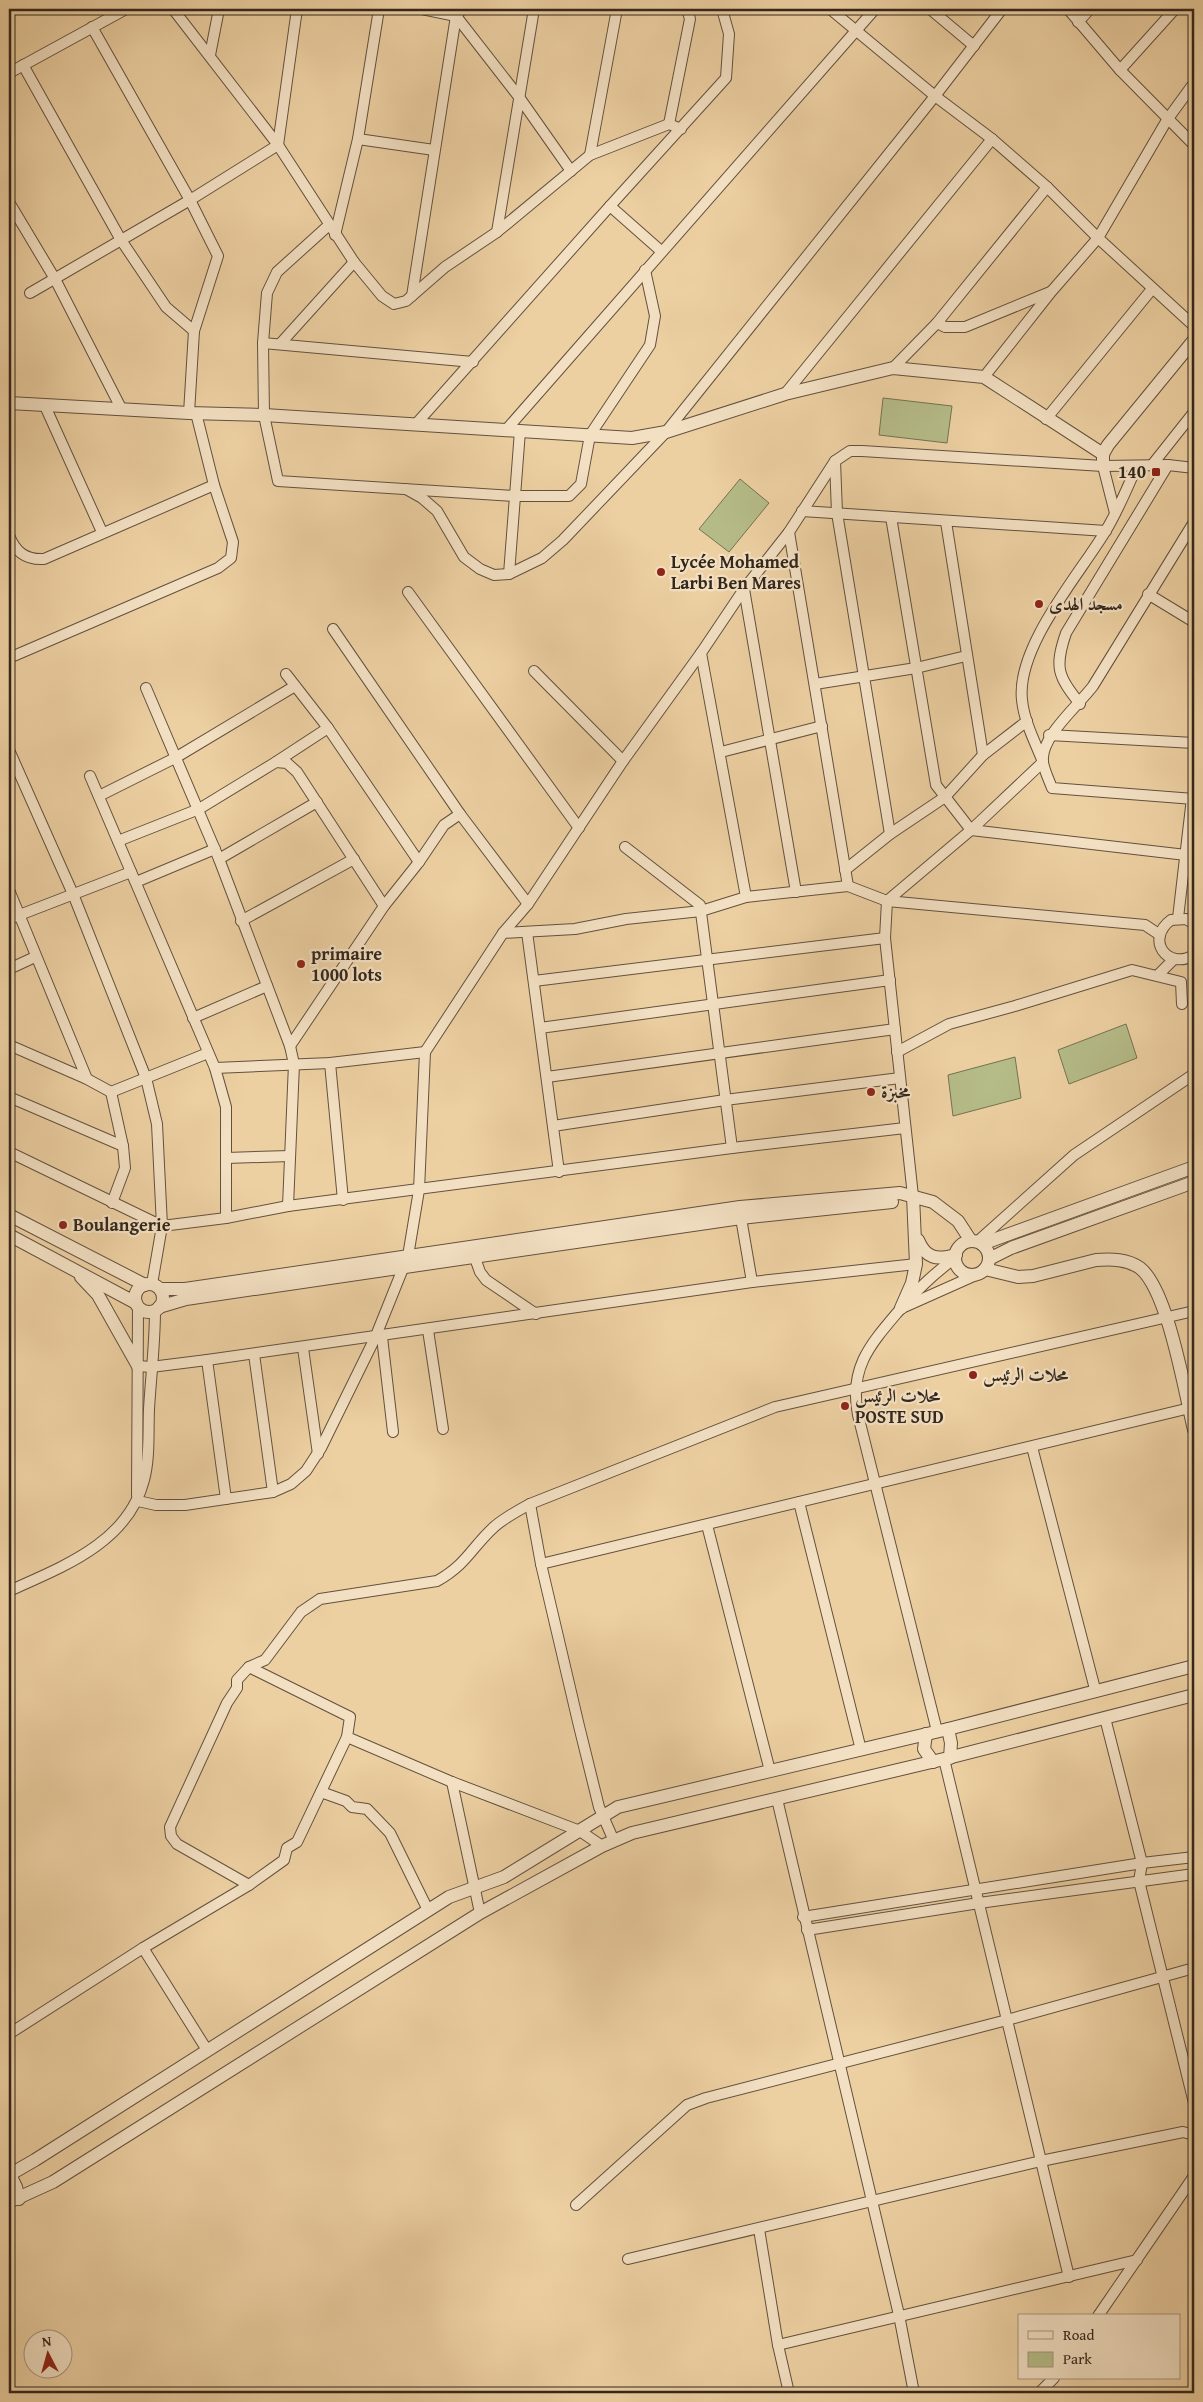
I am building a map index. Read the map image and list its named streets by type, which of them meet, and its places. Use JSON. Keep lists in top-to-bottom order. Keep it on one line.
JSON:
{"places":{"transit":["140"],"other":["Lycée Mohamed Larbi Ben Mares","مسجد الهدى","primaire 1000 lots","مخبزة","Boulangerie","محلات الرئيس","محلات الرئيس POSTE SUD"]},"legend":["Road","Park"],"north":"top"}
